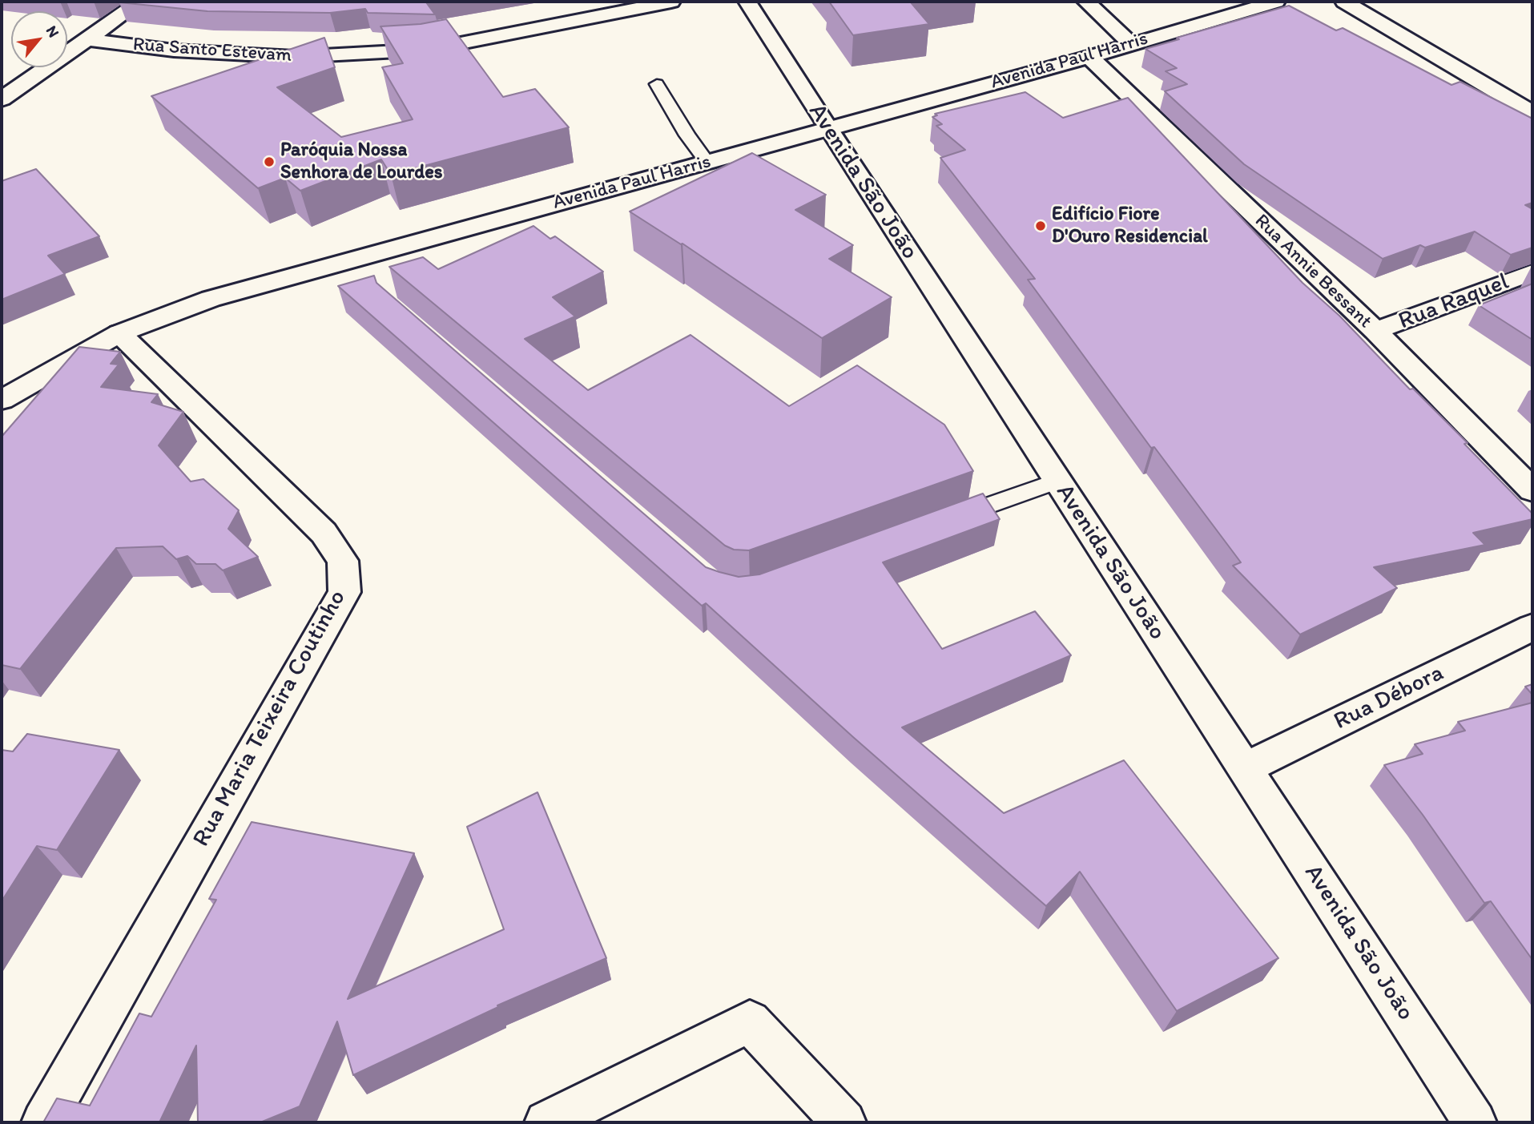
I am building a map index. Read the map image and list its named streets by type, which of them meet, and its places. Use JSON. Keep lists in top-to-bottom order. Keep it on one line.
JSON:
{"streets":{"street":["Rua Santo Estevam","Avenida Paul Harris","Avenida São João","Rua Annie Bessant","Rua Raquel","Rua Débora","Rua Maria Teixeira Coutinho"]},"crossings":[["Avenida Paul Harris","Avenida São João"],["Avenida Paul Harris","Rua Annie Bessant"],["Avenida Paul Harris","Rua Maria Teixeira Coutinho"],["Avenida São João","Rua Débora"],["Rua Annie Bessant","Rua Raquel"]],"places":["Paróquia Nossa Senhora de Lourdes","Edifício Fiore D'Ouro Residencial"],"north":"top right"}
